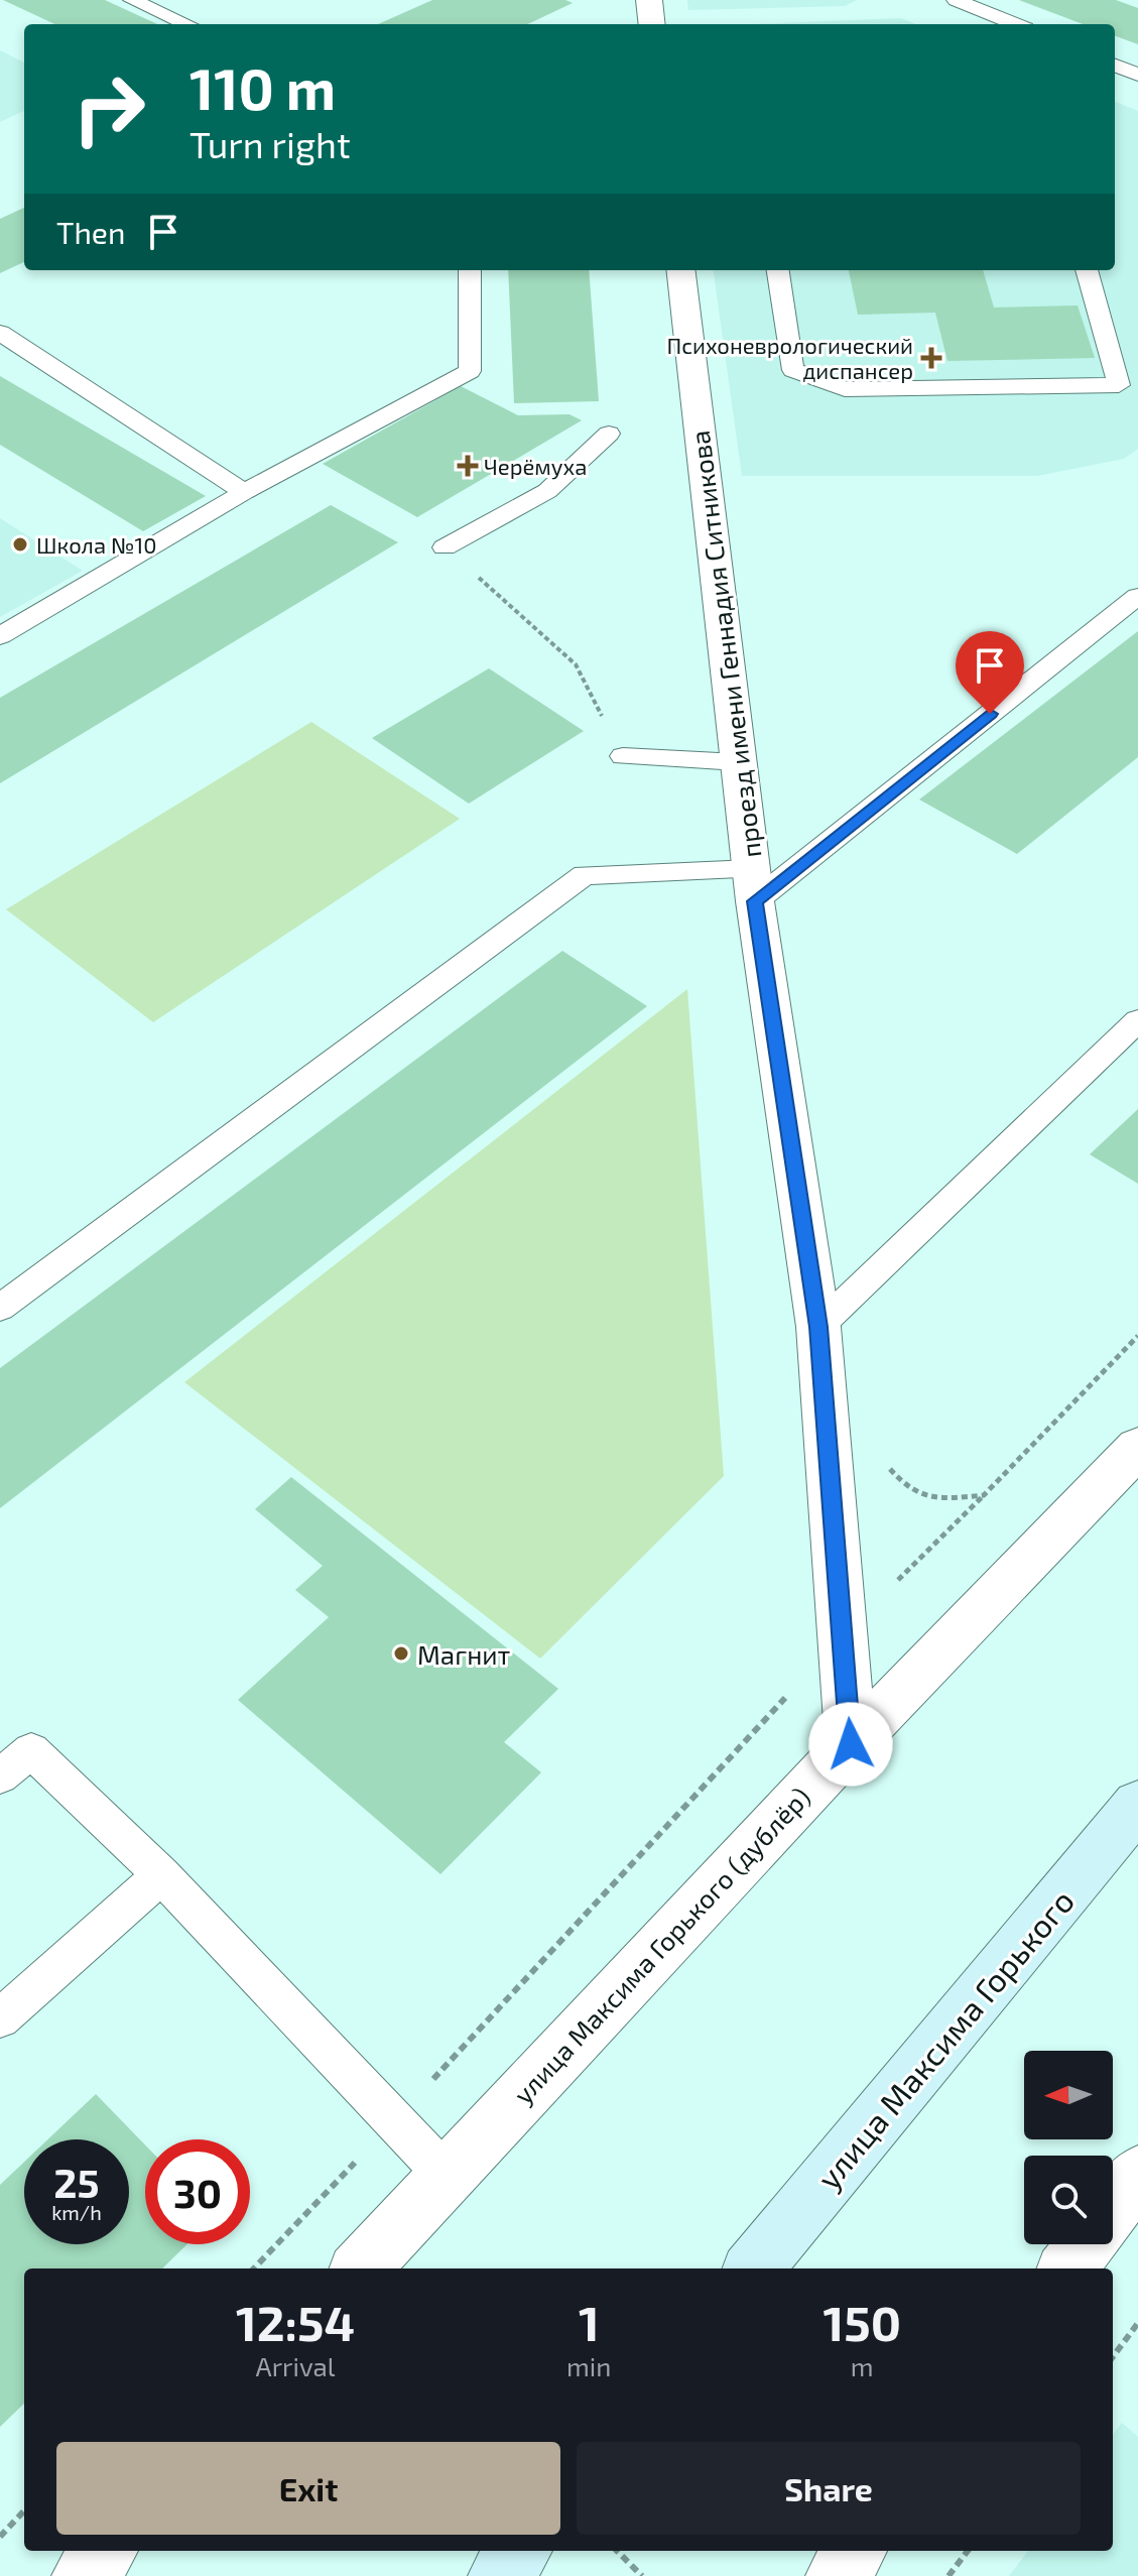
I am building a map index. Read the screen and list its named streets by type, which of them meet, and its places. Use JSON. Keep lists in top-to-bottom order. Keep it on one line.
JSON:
{"streets":{"street":["проезд имени Геннадия Ситникова","улица Максима Горького (дублёр)","улица Максима Горького"]},"crossings":[["проезд имени Геннадия Ситникова","улица Максима Горького (дублёр)"]],"places":{"health":["Психоневрологический диспансер","Черёмуха"],"other":["Школа №10","Магнит"]},"north":"left","page":{"turn":["110 m","Turn right"],"then":"Then","speed":"25 km/h","limit":"30","eta":["12:54","Arrival","1","min","150","m"],"buttons":["Exit","Share"]}}
